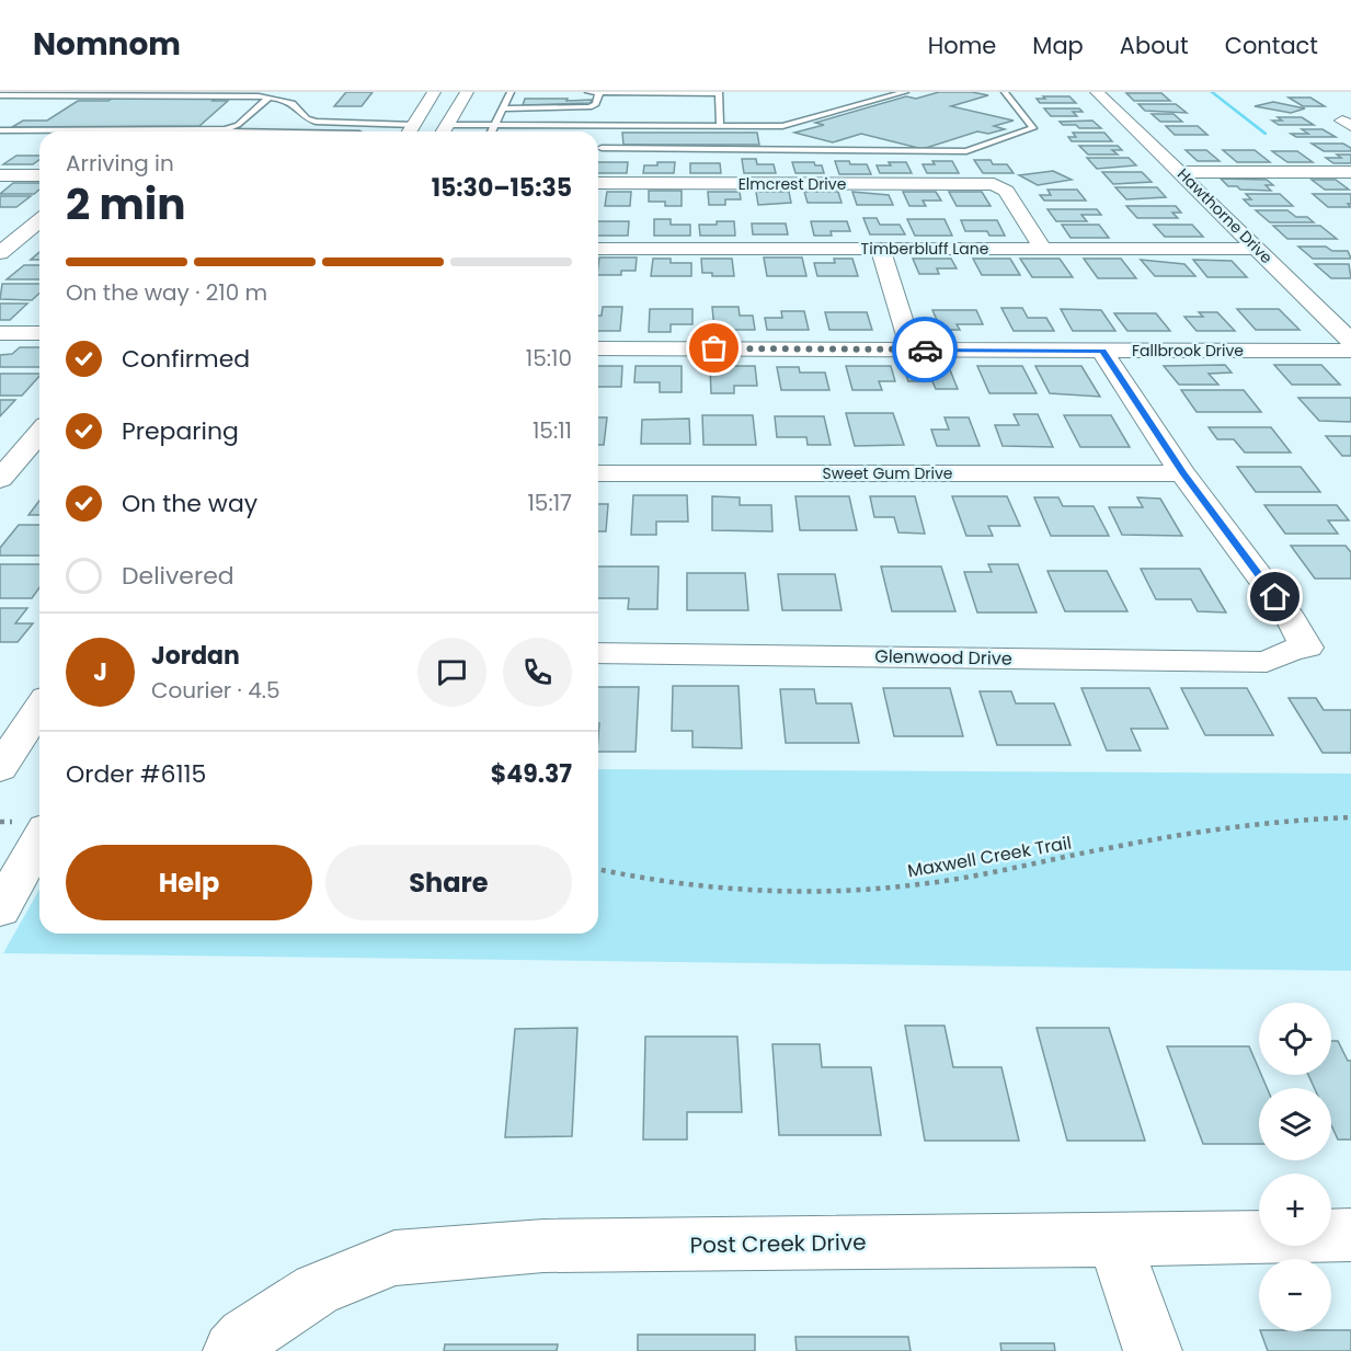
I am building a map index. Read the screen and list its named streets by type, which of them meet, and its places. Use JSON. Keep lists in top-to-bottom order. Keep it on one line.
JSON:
{"streets":{"street":["Elmcrest Drive","Hawthorne Drive","Timberbluff Lane","Fallbrook Drive","Sweet Gum Drive","Glenwood Drive","Post Creek Drive"],"path":["Maxwell Creek Trail"]},"crossings":[["Elmcrest Drive","Timberbluff Lane"],["Hawthorne Drive","Timberbluff Lane"],["Sweet Gum Drive","Glenwood Drive"]],"page":{"header":"Nomnom","nav":["Home","Map","About","Contact"],"heading":["2 min","Arriving in","15:30–15:35"],"panel":["Jordan","Courier · 4.5","Order #6115","$49.37"],"bar":"On the way · 210 m","list":[["Confirmed","15:10"],["Preparing","15:11"],["On the way","15:17"],"Delivered"],"round":"J","buttons":["Help","Share"],"map_buttons":["+","−"]}}
